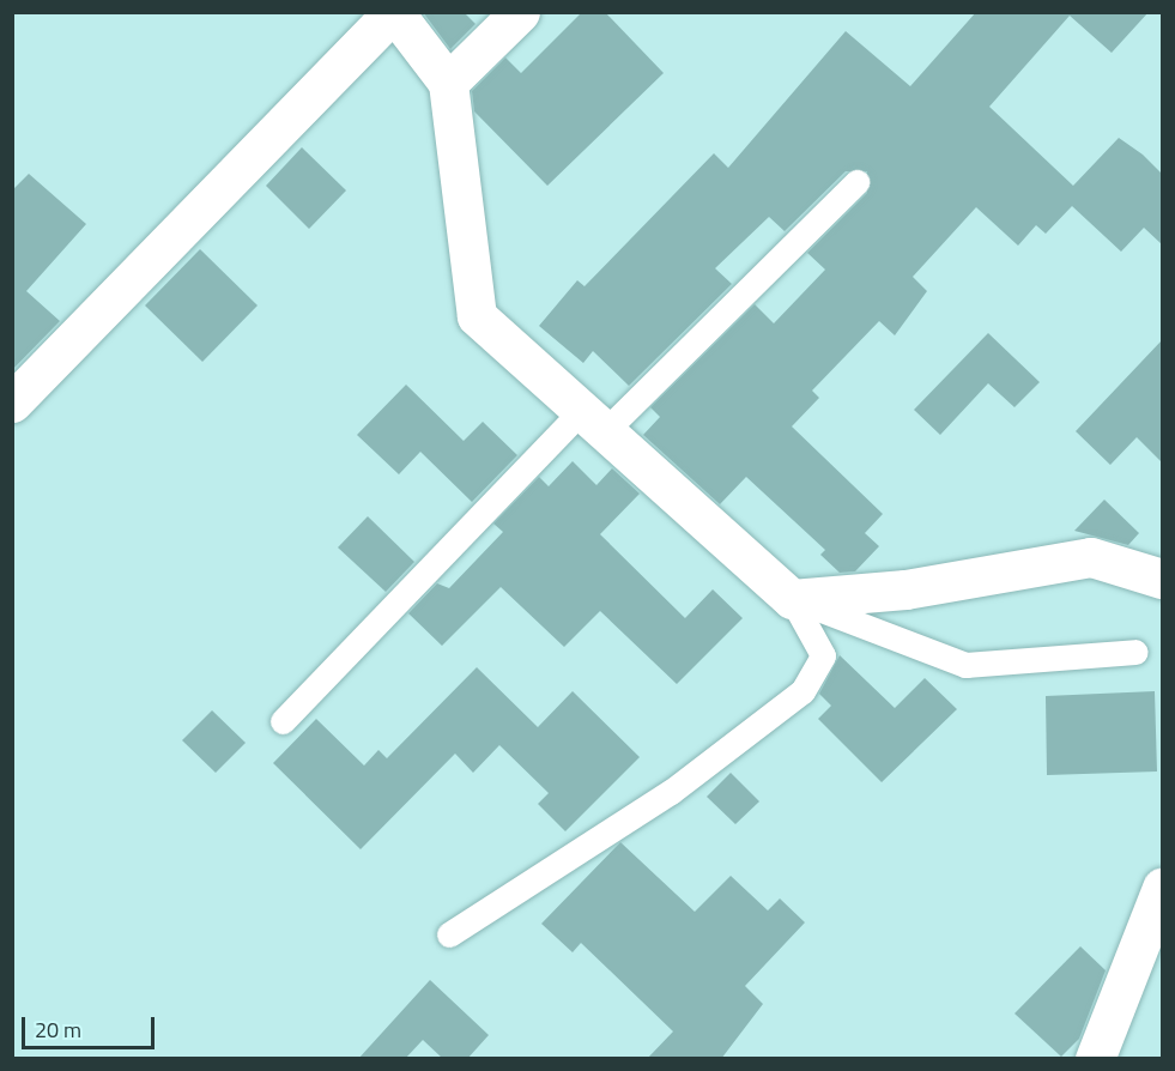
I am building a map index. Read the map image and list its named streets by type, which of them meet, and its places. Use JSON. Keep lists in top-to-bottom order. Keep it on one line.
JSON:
{"scale_bar":"20 m"}
